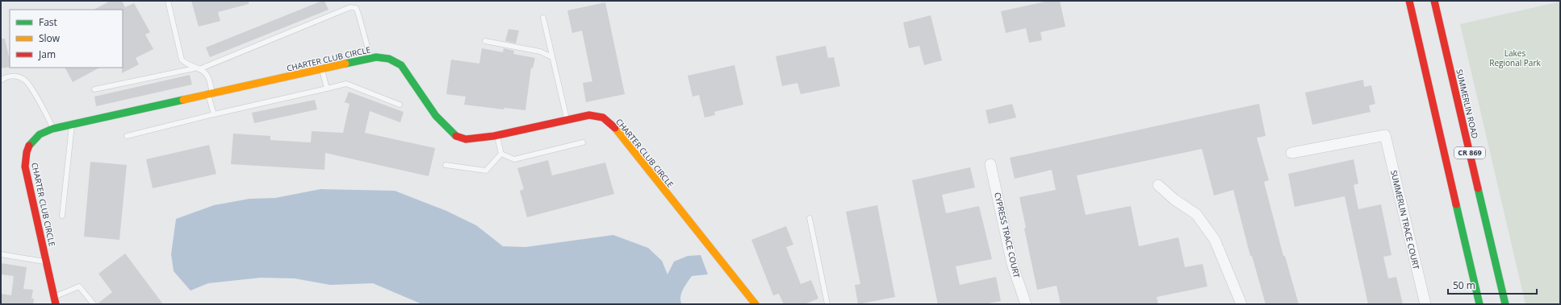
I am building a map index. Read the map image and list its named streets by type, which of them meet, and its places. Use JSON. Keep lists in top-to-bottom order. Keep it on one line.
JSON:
{"streets":{"street":["CHARTER CLUB CIRCLE","SUMMERLIN ROAD","CR 869","SUMMERLIN TRACE COURT","CYPRESS TRACE COURT"]},"parks":["Lakes Regional Park"],"legend":["Fast","Slow","Jam"],"scale_bar":"50 m"}
